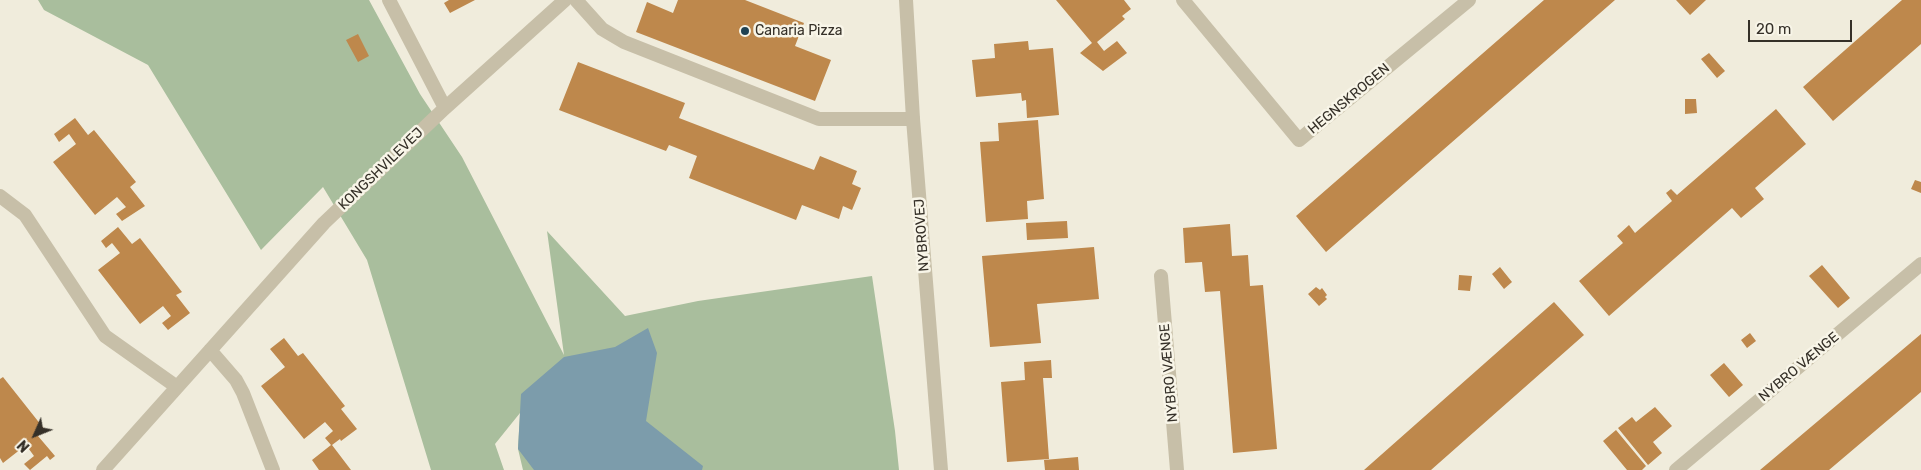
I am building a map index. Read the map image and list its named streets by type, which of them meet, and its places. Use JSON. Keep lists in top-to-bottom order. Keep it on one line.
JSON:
{"streets":{"street":["HEGNSKROGEN","KONGSHVILEVEJ","NYBROVEJ","NYBRO VÆNGE"]},"places":["Canaria Pizza"],"scale_bar":"20 m","north":"bottom left"}
